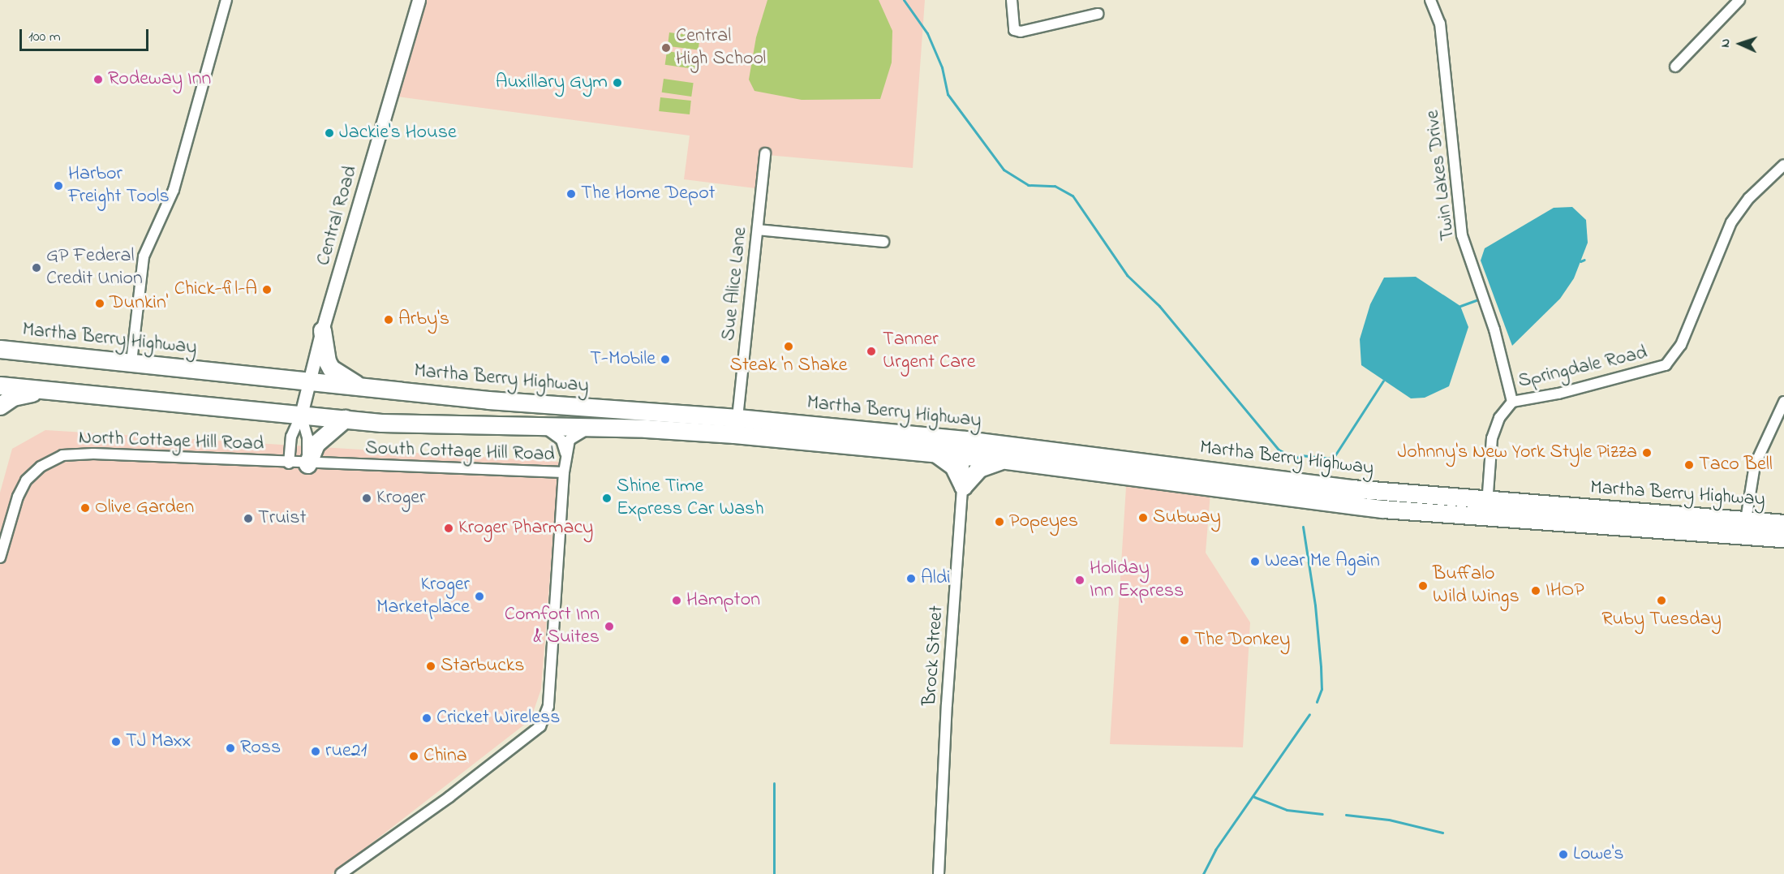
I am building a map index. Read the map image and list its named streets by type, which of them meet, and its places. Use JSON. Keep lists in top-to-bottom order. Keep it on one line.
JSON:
{"streets":{"highway":["Martha Berry Highway"],"street":["Twin Lakes Drive","Central Road","Sue Alice Lane","Springdale Road","North Cottage Hill Road","South Cottage Hill Road","Brock Street"]},"crossings":[["Twin Lakes Drive","Springdale Road"],["Central Road","Martha Berry Highway"],["Central Road","North Cottage Hill Road"],["Central Road","South Cottage Hill Road"],["Sue Alice Lane","Martha Berry Highway"],["Martha Berry Highway","Springdale Road"],["Martha Berry Highway","Brock Street"],["North Cottage Hill Road","South Cottage Hill Road"]],"places":["Central High School","Rodeway Inn","Auxillary Gym","Jackie's House","Harbor Freight Tools","The Home Depot","GP Federal Credit Union","Chick-fil-A","Dunkin'","Arby's","Steak 'n Shake","Tanner Urgent Care","T-Mobile","Johnny's New York Style Pizza","Taco Bell","Kroger","Shine Time Express Car Wash","Olive Garden","Subway","Truist","Popeyes","Kroger Pharmacy","Wear Me Again","Aldi","Holiday Inn Express","Buffalo Wild Wings","IHOP","Kroger Marketplace","Hampton","Ruby Tuesday","Comfort Inn & Suites","The Donkey","Starbucks","Cricket Wireless","TJ Maxx","Ross","rue21","China","Lowe's"],"scale_bar":"100 m","north":"left"}
